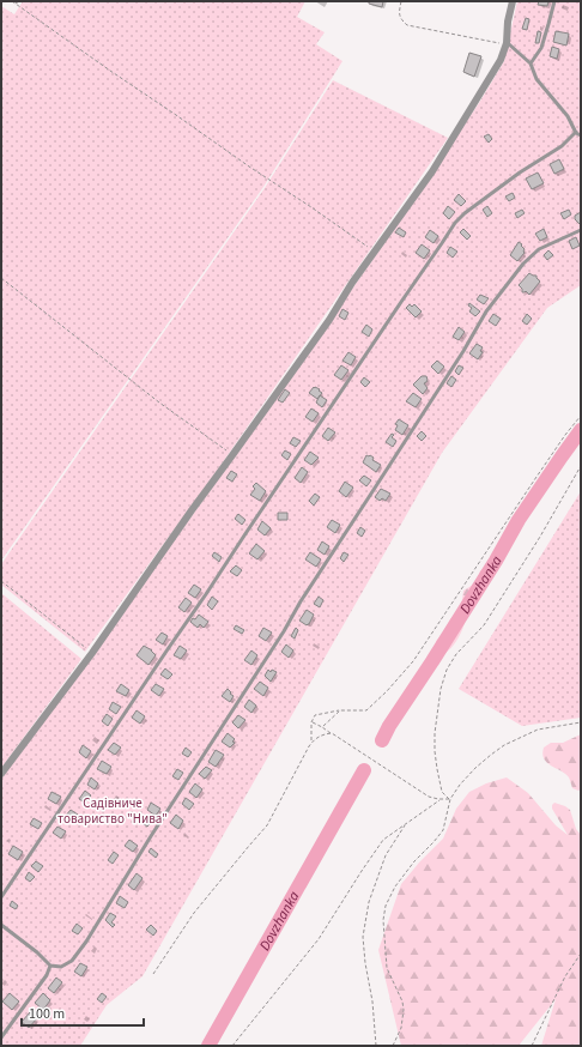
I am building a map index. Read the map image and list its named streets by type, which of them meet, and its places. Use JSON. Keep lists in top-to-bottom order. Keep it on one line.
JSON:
{"water":["Dovzhanka"],"parks":["Садівниче товариство \"Нива\""],"scale_bar":"100 m"}
